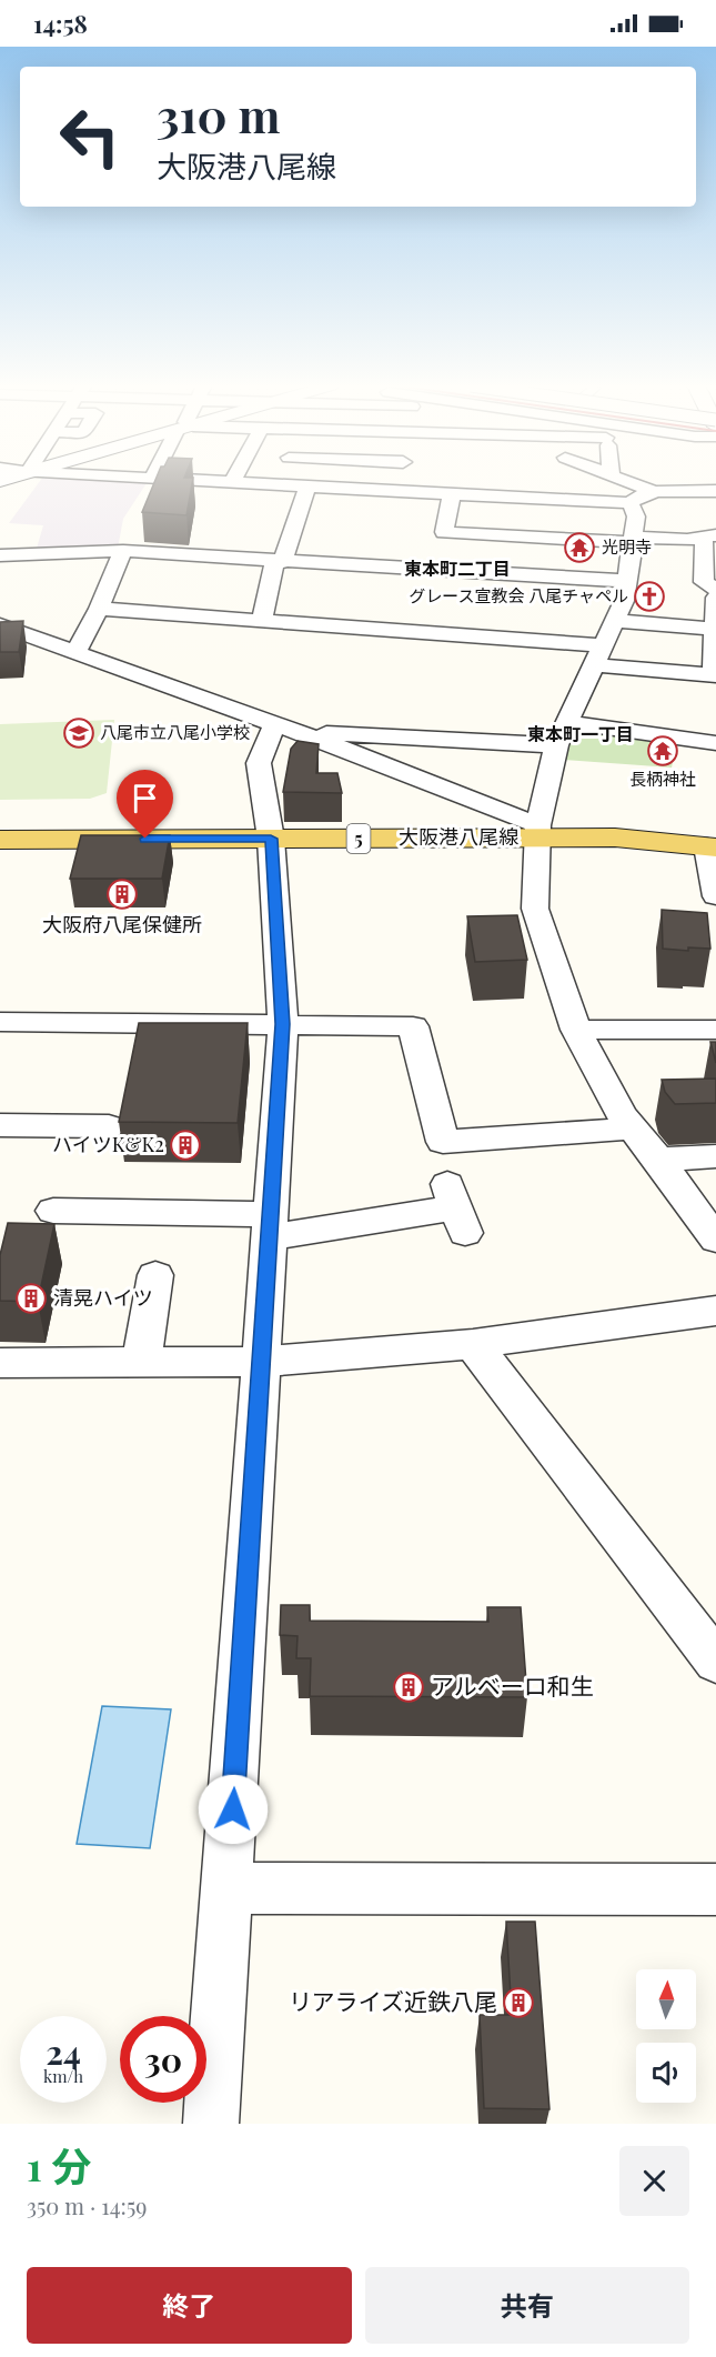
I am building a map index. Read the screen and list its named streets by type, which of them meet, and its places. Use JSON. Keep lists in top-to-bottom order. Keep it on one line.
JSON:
{"streets":{"main road":["大阪港八尾線","5"]},"districts":["東本町二丁目","東本町一丁目"],"places":{"temple":["光明寺","長柄神社"],"church":["グレース宣教会 八尾チャペル"],"school or university":["八尾市立八尾小学校"],"building":["大阪府八尾保健所","ハイツK&K2","清晃ハイツ","アルベーロ和生","リアライズ近鉄八尾"]},"north":"top","page":{"status":"14:58","turn":["310 m","大阪港八尾線"],"speed":"24 km/h","limit":"30","heading":["1 分","350 m · 14:59"],"buttons":["終了","共有"]}}
